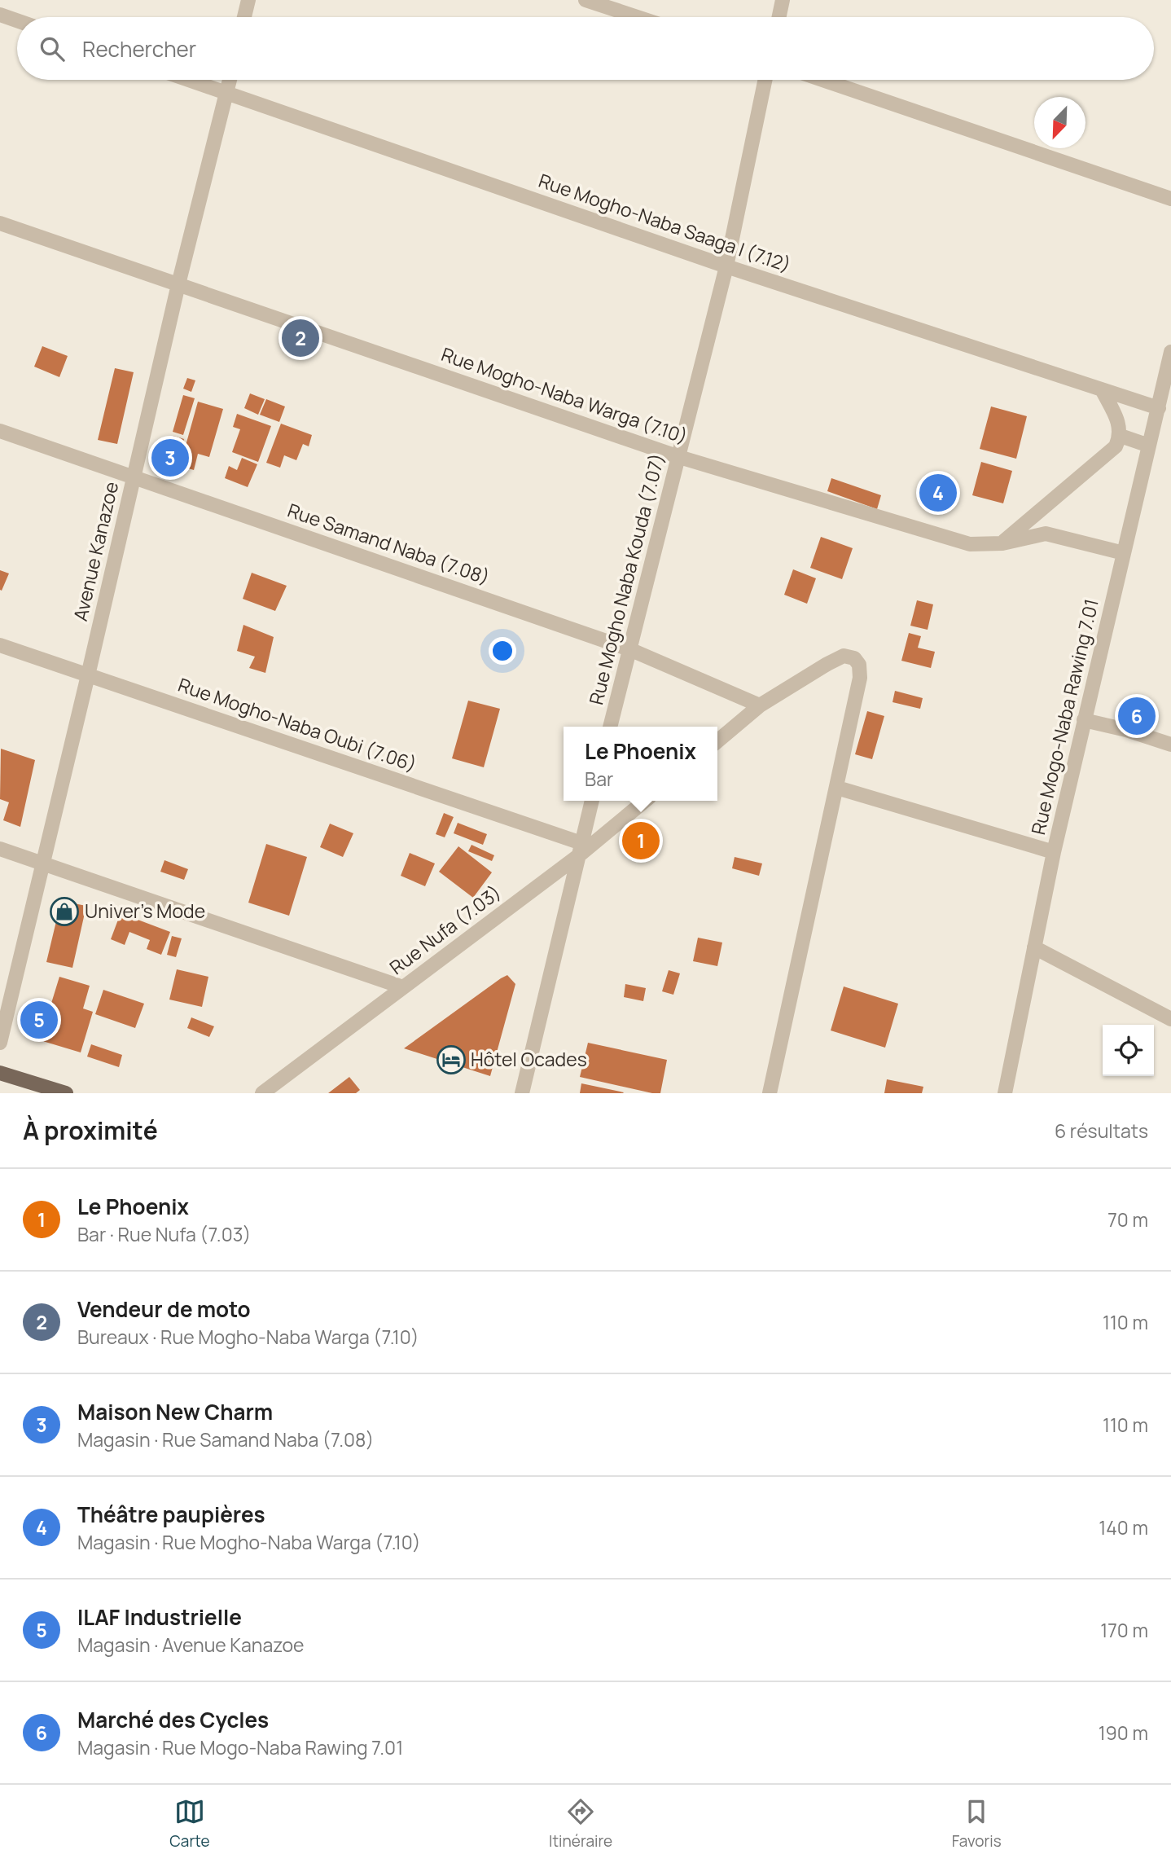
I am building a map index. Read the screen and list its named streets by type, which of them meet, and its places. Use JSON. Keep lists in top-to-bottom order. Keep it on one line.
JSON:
{"streets":{"street":["Rue Mogho-Naba Saaga I (7.12)","Rue Mogho-Naba Warga (7.10)","Rue Samand Naba (7.08)","Avenue Kanazoe","Rue Mogho Naba Kouda (7.07)","Rue Mogo-Naba Rawing 7.01","Rue Mogho-Naba Oubi (7.06)","Rue Nufa (7.03)"]},"crossings":[["Rue Mogho-Naba Saaga I (7.12)","Avenue Kanazoe"],["Rue Mogho-Naba Saaga I (7.12)","Rue Mogho Naba Kouda (7.07)"],["Rue Mogho-Naba Saaga I (7.12)","Rue Mogo-Naba Rawing 7.01"],["Rue Mogho-Naba Warga (7.10)","Avenue Kanazoe"],["Rue Mogho-Naba Warga (7.10)","Rue Mogho Naba Kouda (7.07)"],["Rue Mogho-Naba Warga (7.10)","Rue Mogo-Naba Rawing 7.01"],["Rue Samand Naba (7.08)","Avenue Kanazoe"],["Rue Samand Naba (7.08)","Rue Mogho Naba Kouda (7.07)"],["Avenue Kanazoe","Rue Mogho-Naba Oubi (7.06)"],["Rue Mogho-Naba Oubi (7.06)","Rue Nufa (7.03)"]],"places":{"shop":["Univer's Mode"],"hotel":["Hôtel Ocades"]},"north":"bottom left","page":{"search":"Rechercher","pins":["2","3","4","6","1","5"],"popup":["Le Phoenix","Bar"],"heading":["À proximité","6 résultats"],"list":[{"mark":"1","name":"Le Phoenix","note":"Bar · Rue Nufa (7.03)","value":"70 m"},{"mark":"2","name":"Vendeur de moto","note":"Bureaux · Rue Mogho-Naba Warga (7.10)","value":"110 m"},{"mark":"3","name":"Maison New Charm","note":"Magasin · Rue Samand Naba (7.08)","value":"110 m"},{"mark":"4","name":"Théâtre paupières","note":"Magasin · Rue Mogho-Naba Warga (7.10)","value":"140 m"},{"mark":"5","name":"ILAF Industrielle","note":"Magasin · Avenue Kanazoe","value":"170 m"},{"mark":"6","name":"Marché des Cycles","note":"Magasin · Rue Mogo-Naba Rawing 7.01","value":"190 m"}],"nav":["Carte","Itinéraire","Favoris"]}}
